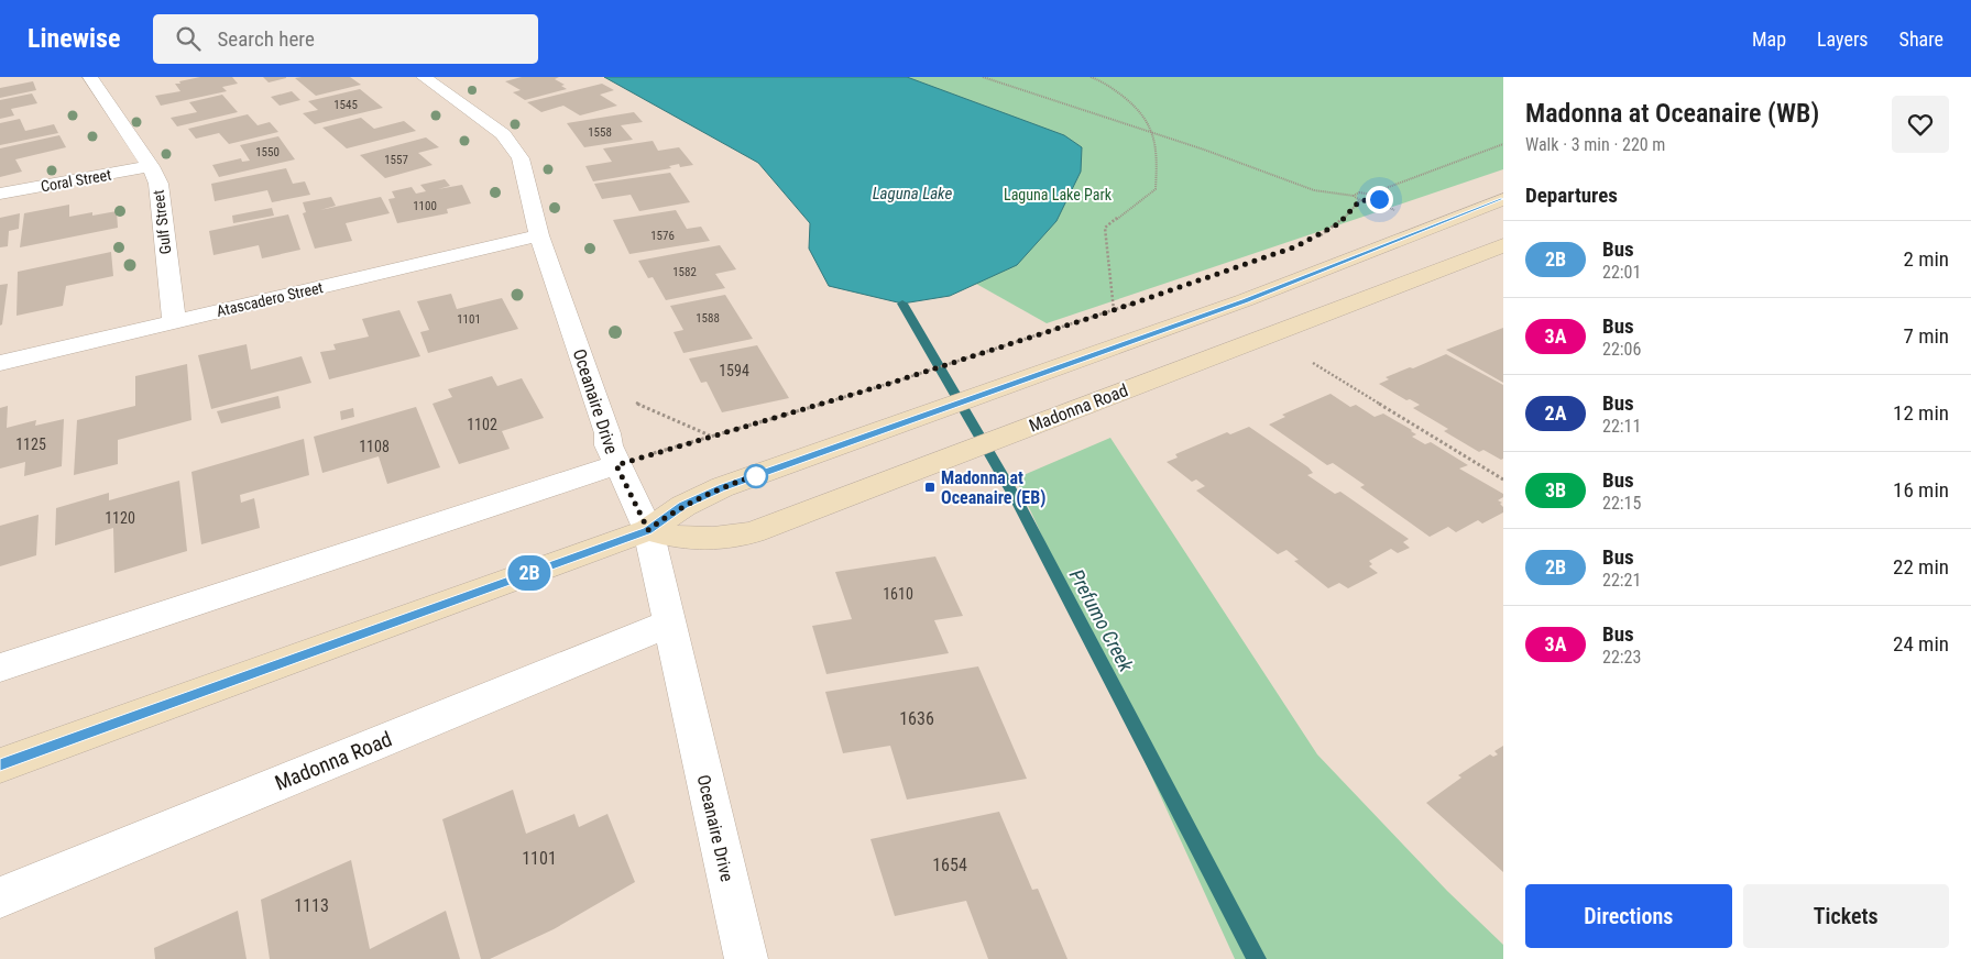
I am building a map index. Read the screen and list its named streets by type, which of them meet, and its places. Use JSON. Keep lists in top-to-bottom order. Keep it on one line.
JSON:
{"streets":{"main road":["Madonna Road"],"street":["Coral Street","Gulf Street","Atascadero Street","Oceanaire Drive"]},"crossings":[["Coral Street","Gulf Street"],["Gulf Street","Atascadero Street"],["Atascadero Street","Oceanaire Drive"],["Oceanaire Drive","Madonna Road"]],"water":["Laguna Lake","Prefumo Creek"],"parks":["Laguna Lake Park"],"places":{"transit":["Madonna at Oceanaire (EB)"]},"lines":["bus line 2B"],"house_numbers":["1545","1558","1550","1557","1100","1576","1582","1588","1101","1594","1102","1125","1108","1120","1610","1636","1101","1654","1113"],"page":{"header":"Linewise","search":"Search here","nav":["Map","Layers","Share"],"on_map":"2B","heading":[["Madonna at Oceanaire (WB)","Walk · 3 min · 220 m"],"Departures"],"list":[{"mark":"2B","name":"Bus","note":"22:01","value":"2 min"},{"mark":"3A","name":"Bus","note":"22:06","value":"7 min"},{"mark":"2A","name":"Bus","note":"22:11","value":"12 min"},{"mark":"3B","name":"Bus","note":"22:15","value":"16 min"},{"mark":"2B","name":"Bus","note":"22:21","value":"22 min"},{"mark":"3A","name":"Bus","note":"22:23","value":"24 min"}],"buttons":["Directions","Tickets"]}}
